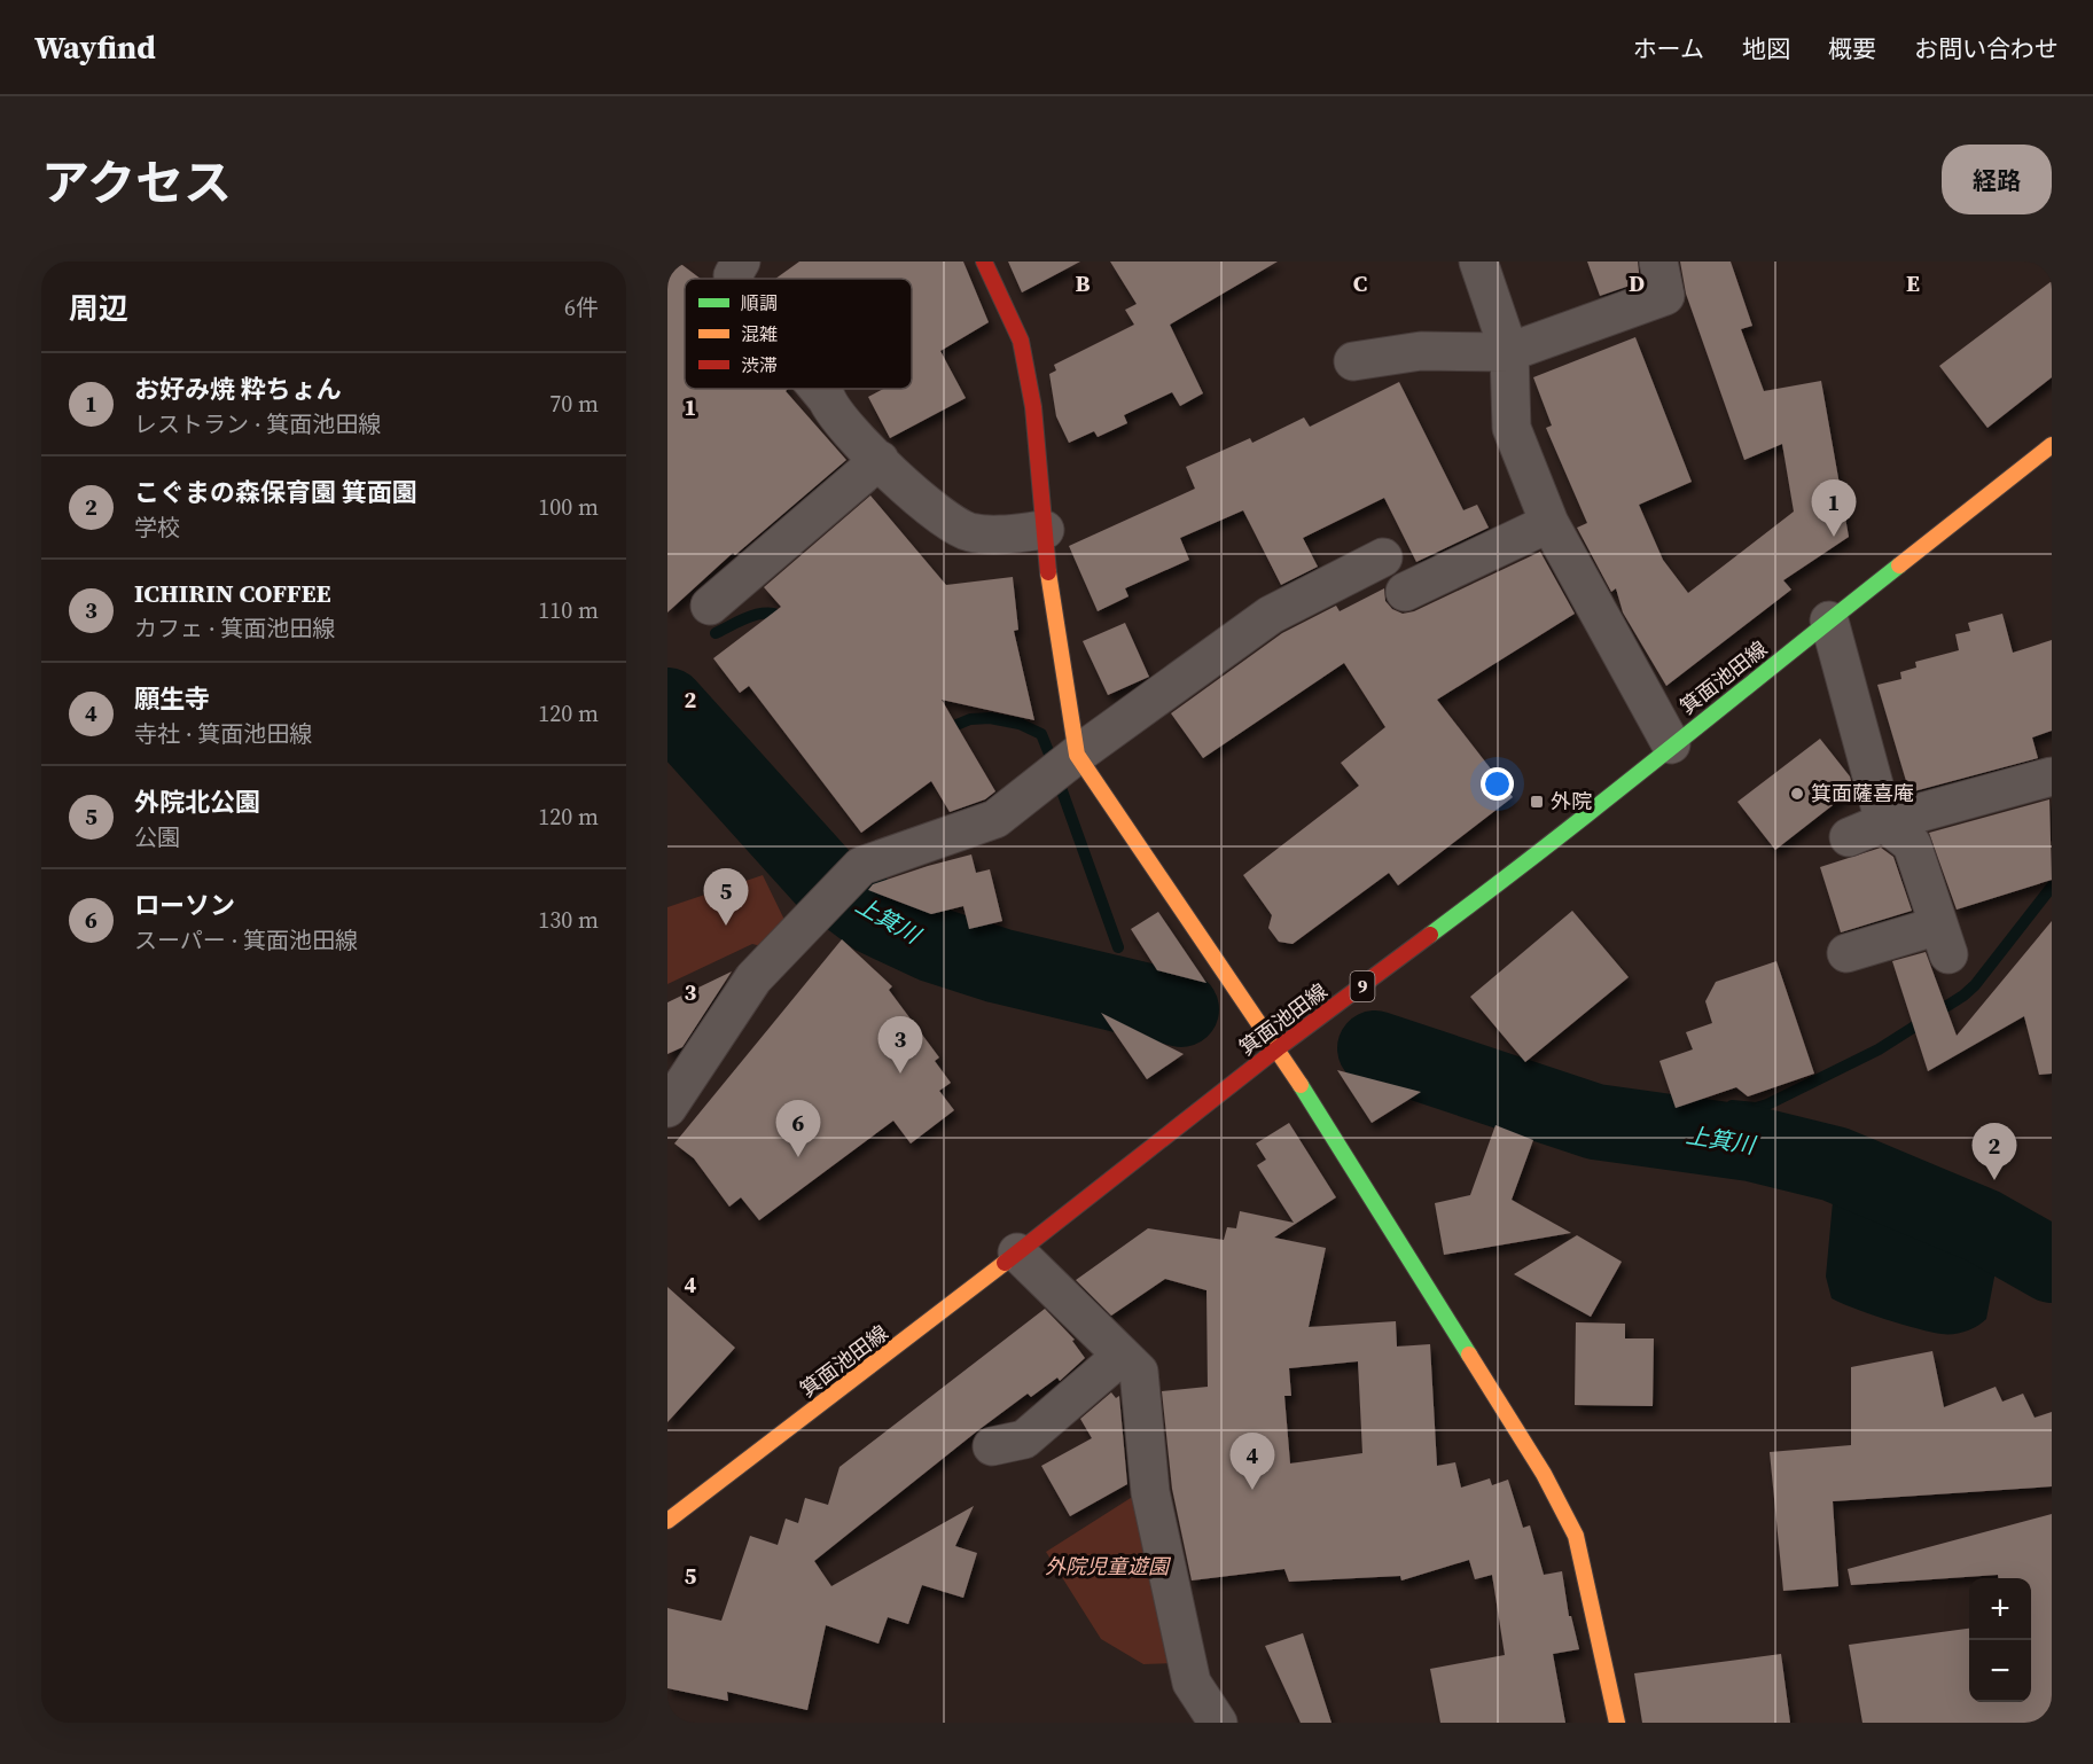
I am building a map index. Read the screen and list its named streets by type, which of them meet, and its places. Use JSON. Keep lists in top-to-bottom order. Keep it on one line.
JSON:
{"streets":{"main road":["箕面池田線","9"]},"water":["上箕川"],"parks":["外院児童遊園"],"places":{"other":["箕面薩喜庵"],"transit":["外院"]},"legend":["順調","混雑","渋滞"],"page":{"header":"Wayfind","nav":["ホーム","地図","概要","お問い合わせ"],"title":"アクセス","buttons":"経路","heading":["周辺","6件"],"list":[{"mark":"1","name":"お好み焼 粋ちょん","note":"レストラン · 箕面池田線","value":"70 m"},{"mark":"2","name":"こぐまの森保育園 箕面園","note":"学校","value":"100 m"},{"mark":"3","name":"ICHIRIN COFFEE","note":"カフェ · 箕面池田線","value":"110 m"},{"mark":"4","name":"願生寺","note":"寺社 · 箕面池田線","value":"120 m"},{"mark":"5","name":"外院北公園","note":"公園","value":"120 m"},{"mark":"6","name":"ローソン","note":"スーパー · 箕面池田線","value":"130 m"}],"pins":["1","5","3","6","2","4"],"map_buttons":["+","−"]},"grid":{"columns":["B","C","D","E"],"rows":["1","2","3","4","5"]}}
